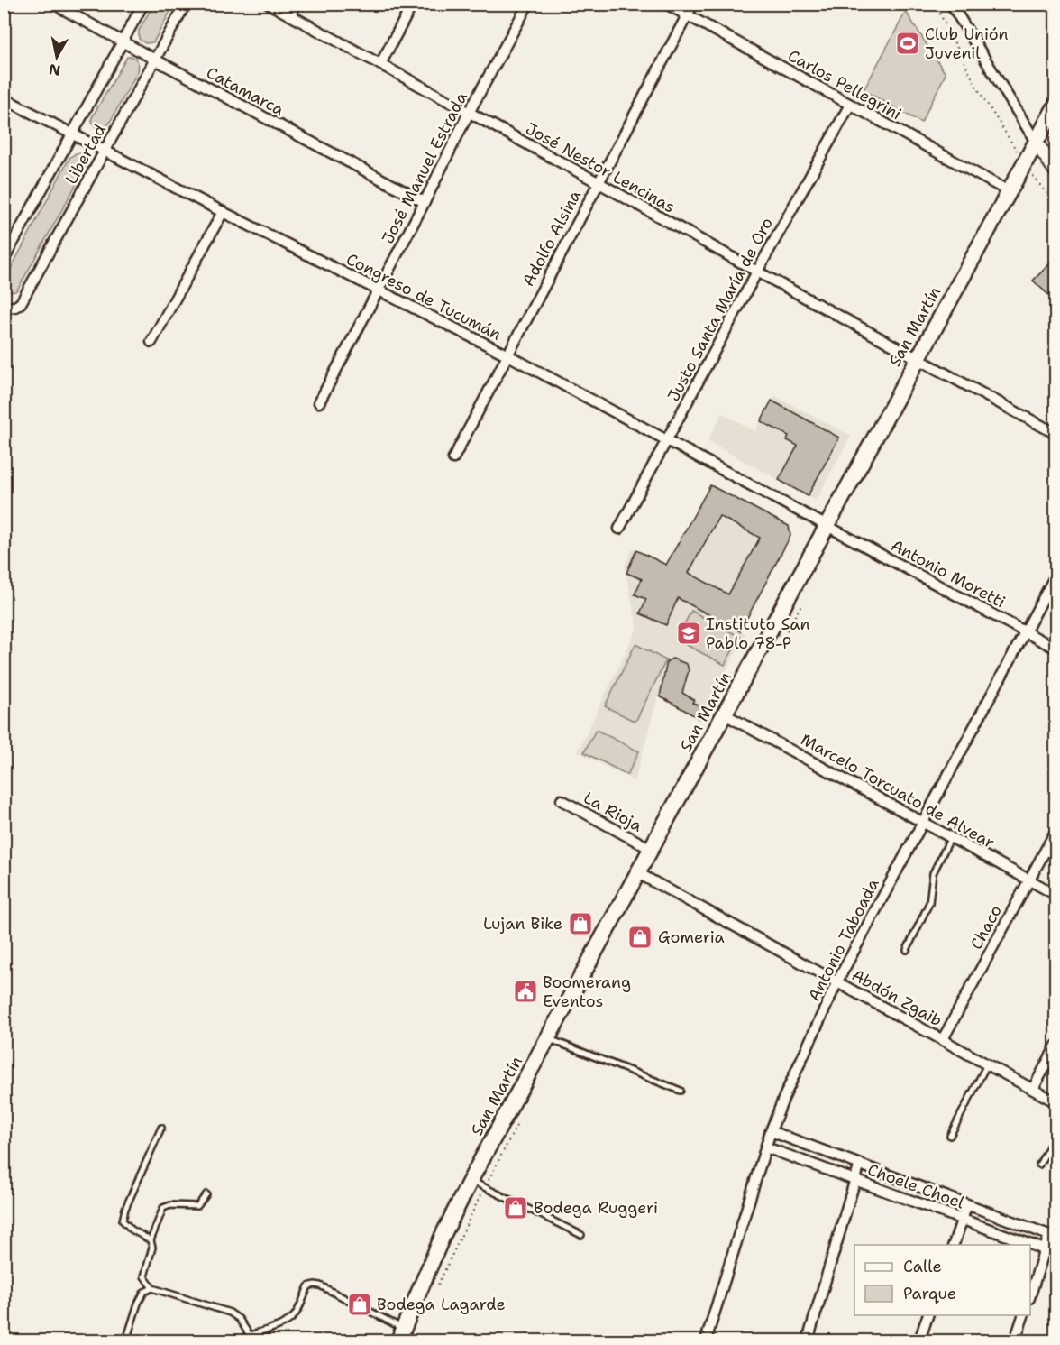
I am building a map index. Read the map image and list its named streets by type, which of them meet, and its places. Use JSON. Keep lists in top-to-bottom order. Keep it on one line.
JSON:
{"streets":{"main road":["San Martín"],"street":["Carlos Pellegrini","Catamarca","Libertad","José Manuel Estrada","José Nestor Lencinas","Adolfo Alsina","Congreso de Tucumán","Justo Santa María de Oro","Antonio Moretti","Marcelo Torcuato de Alvear","La Rioja","Chaco","Antonio Taboada","Abdón Zgaib","Choele Choel"]},"crossings":[["Carlos Pellegrini","Adolfo Alsina"],["Carlos Pellegrini","Justo Santa María de Oro"],["Carlos Pellegrini","San Martín"],["Catamarca","Libertad"],["Catamarca","José Manuel Estrada"],["Libertad","Congreso de Tucumán"],["José Manuel Estrada","José Nestor Lencinas"],["José Manuel Estrada","Congreso de Tucumán"],["José Nestor Lencinas","Adolfo Alsina"],["José Nestor Lencinas","Justo Santa María de Oro"],["José Nestor Lencinas","San Martín"],["Adolfo Alsina","Congreso de Tucumán"],["Congreso de Tucumán","Justo Santa María de Oro"],["Congreso de Tucumán","San Martín"],["Congreso de Tucumán","Antonio Moretti"],["San Martín","Antonio Moretti"],["San Martín","Marcelo Torcuato de Alvear"],["San Martín","La Rioja"],["San Martín","Abdón Zgaib"],["Antonio Moretti","Antonio Taboada"],["Marcelo Torcuato de Alvear","Chaco"],["Marcelo Torcuato de Alvear","Antonio Taboada"],["Chaco","Abdón Zgaib"],["Antonio Taboada","Abdón Zgaib"],["Antonio Taboada","Choele Choel"]],"places":{"sports":["Club Unión Juvenil"],"school or university":["Instituto San Pablo 78-P"],"shop":["Lujan Bike","Gomeria","Bodega Ruggeri","Bodega Lagarde"],"public building":["Boomerang Eventos"]},"legend":["Calle","Parque"],"north":"bottom"}
